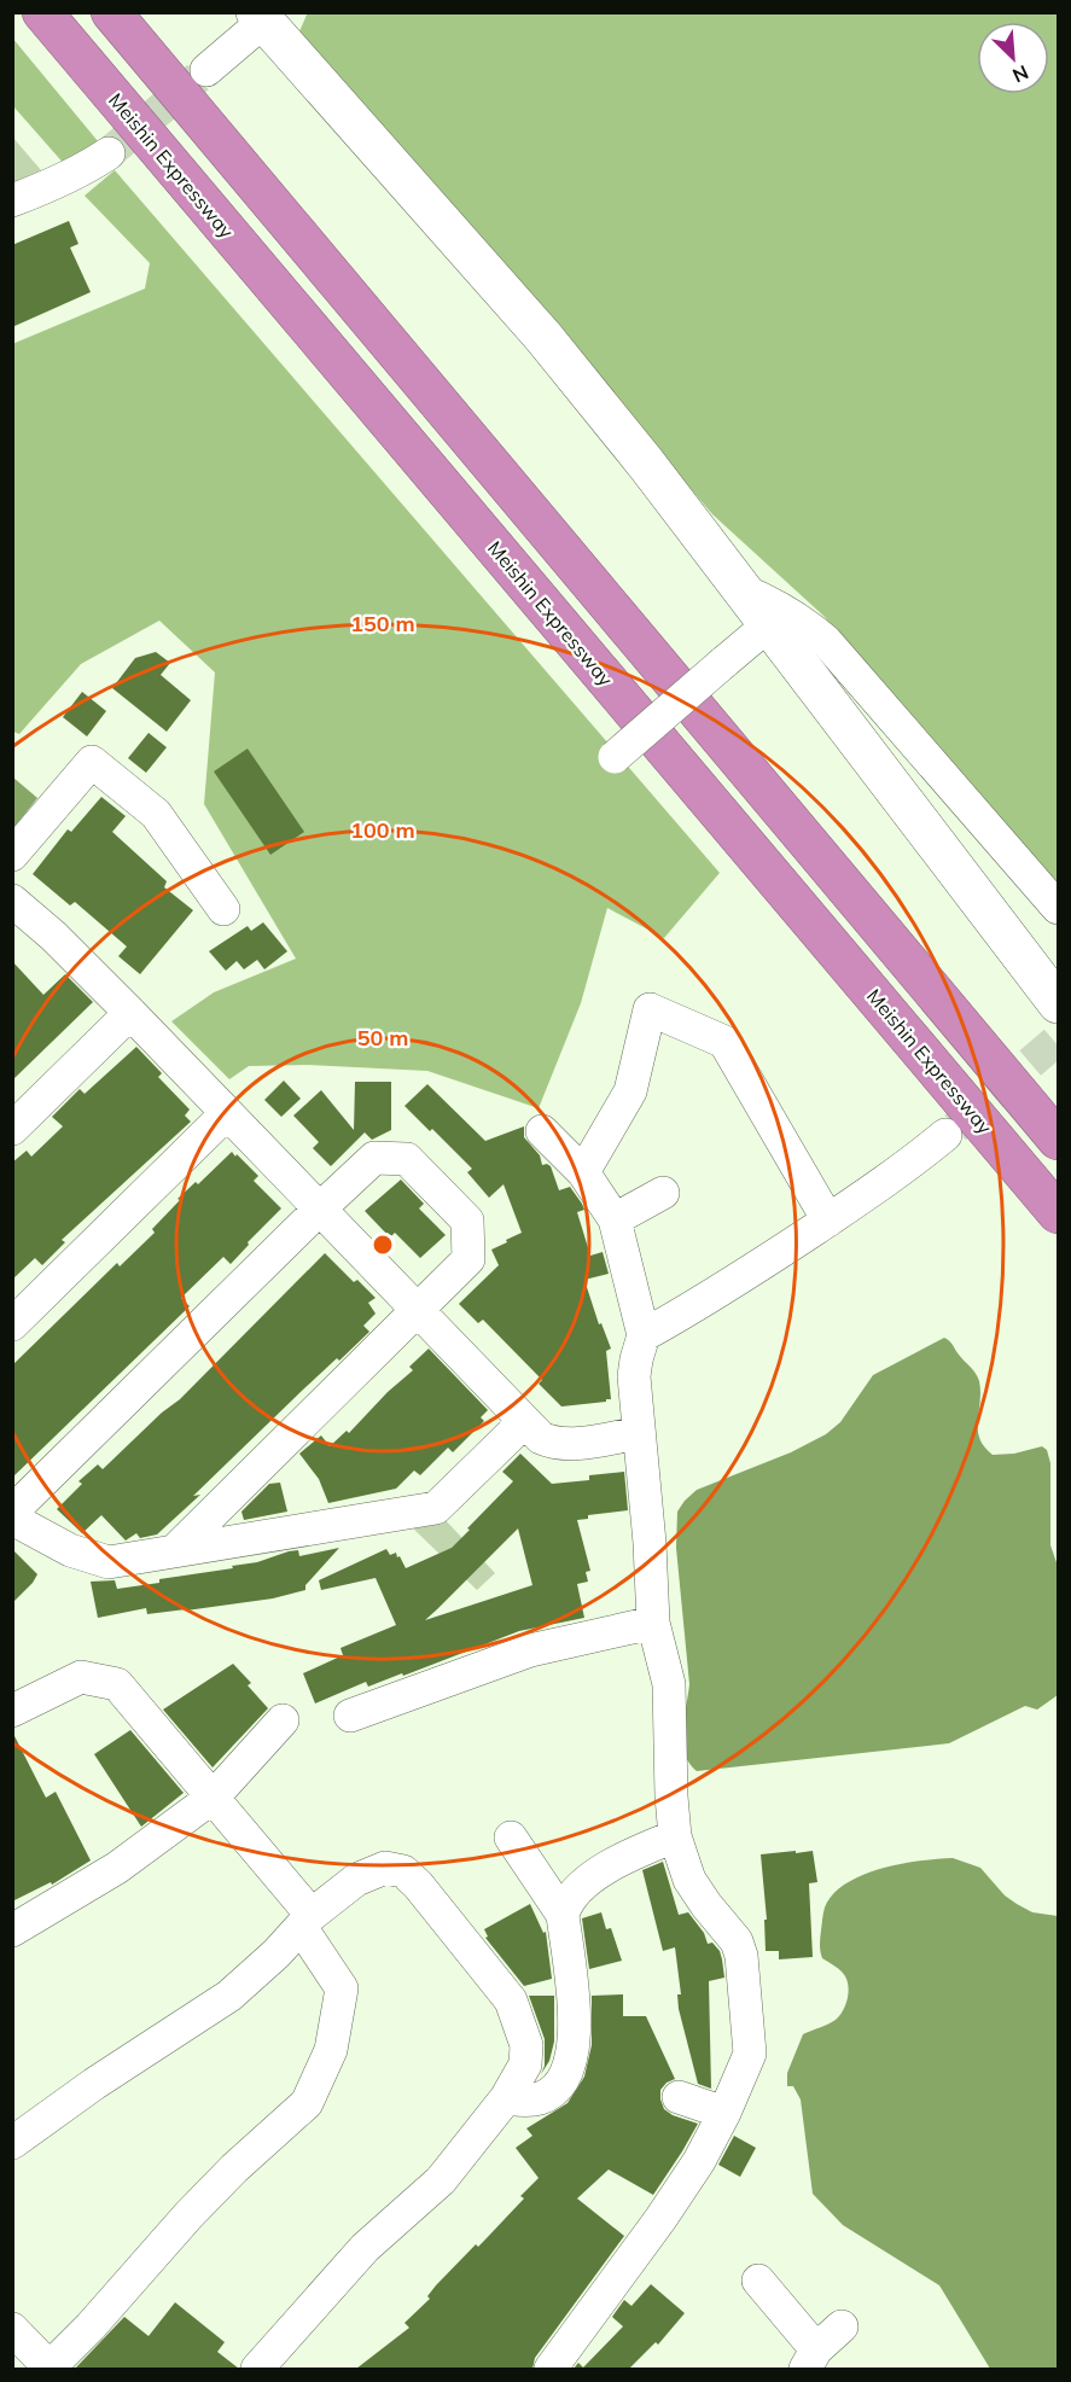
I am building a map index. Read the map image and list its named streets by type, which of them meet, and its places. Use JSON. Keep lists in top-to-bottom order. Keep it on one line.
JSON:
{"streets":{"highway":["Meishin Expressway"]},"north":"bottom right","rings":["150 m","100 m","50 m"]}
